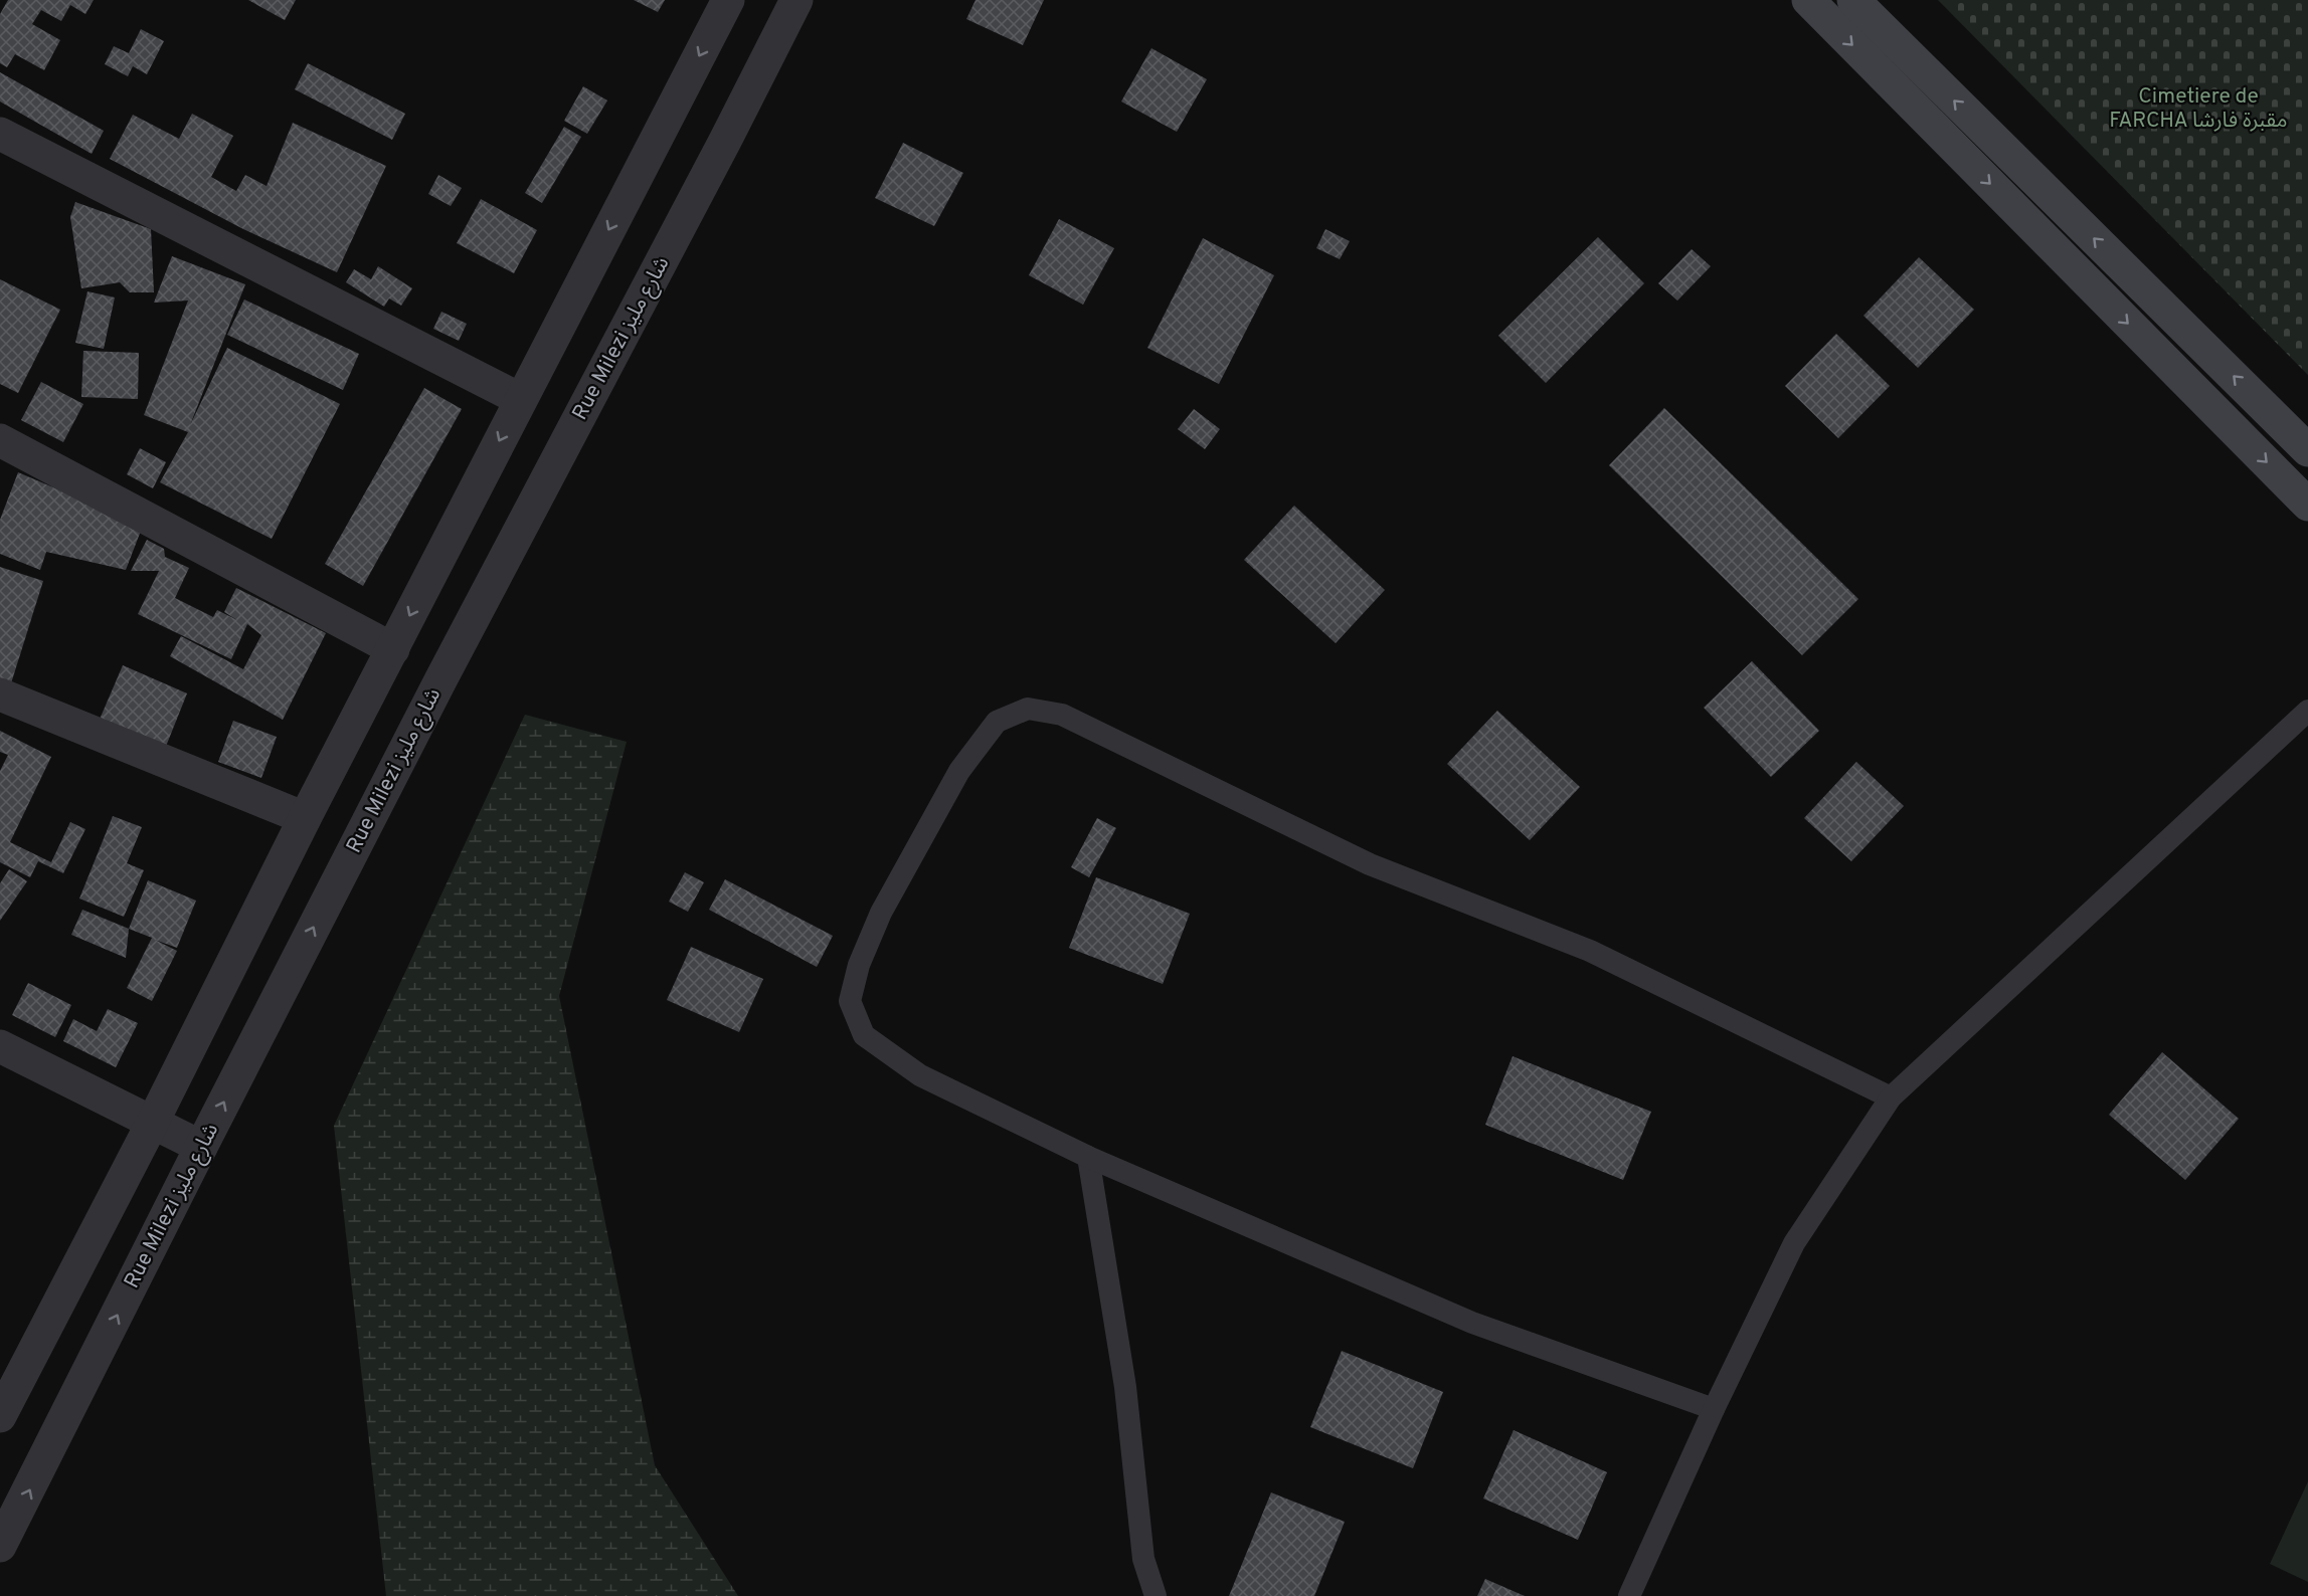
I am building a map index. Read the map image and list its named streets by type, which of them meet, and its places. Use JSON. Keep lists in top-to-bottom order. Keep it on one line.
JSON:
{"streets":{"street":["Rue Milezi شارع مليز"]},"parks":["Cimetiere de FARCHA مقبرة فارشا"]}
